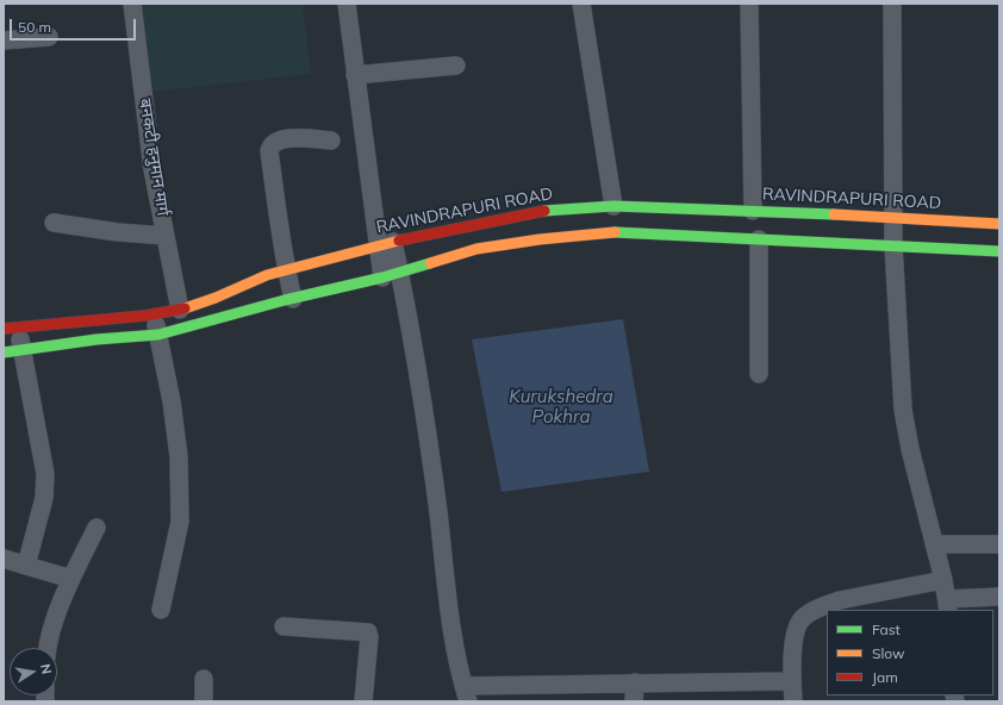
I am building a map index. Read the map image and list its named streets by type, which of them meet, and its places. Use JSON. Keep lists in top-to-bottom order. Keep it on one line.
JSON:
{"streets":{"main road":["RAVINDRAPURI ROAD"],"street":["बनकटी हनुमान मार्ग"]},"crossings":[["बनकटी हनुमान मार्ग","RAVINDRAPURI ROAD"]],"water":["Kurukshedra Pokhra"],"legend":["Fast","Slow","Jam"],"scale_bar":"50 m","north":"right"}
